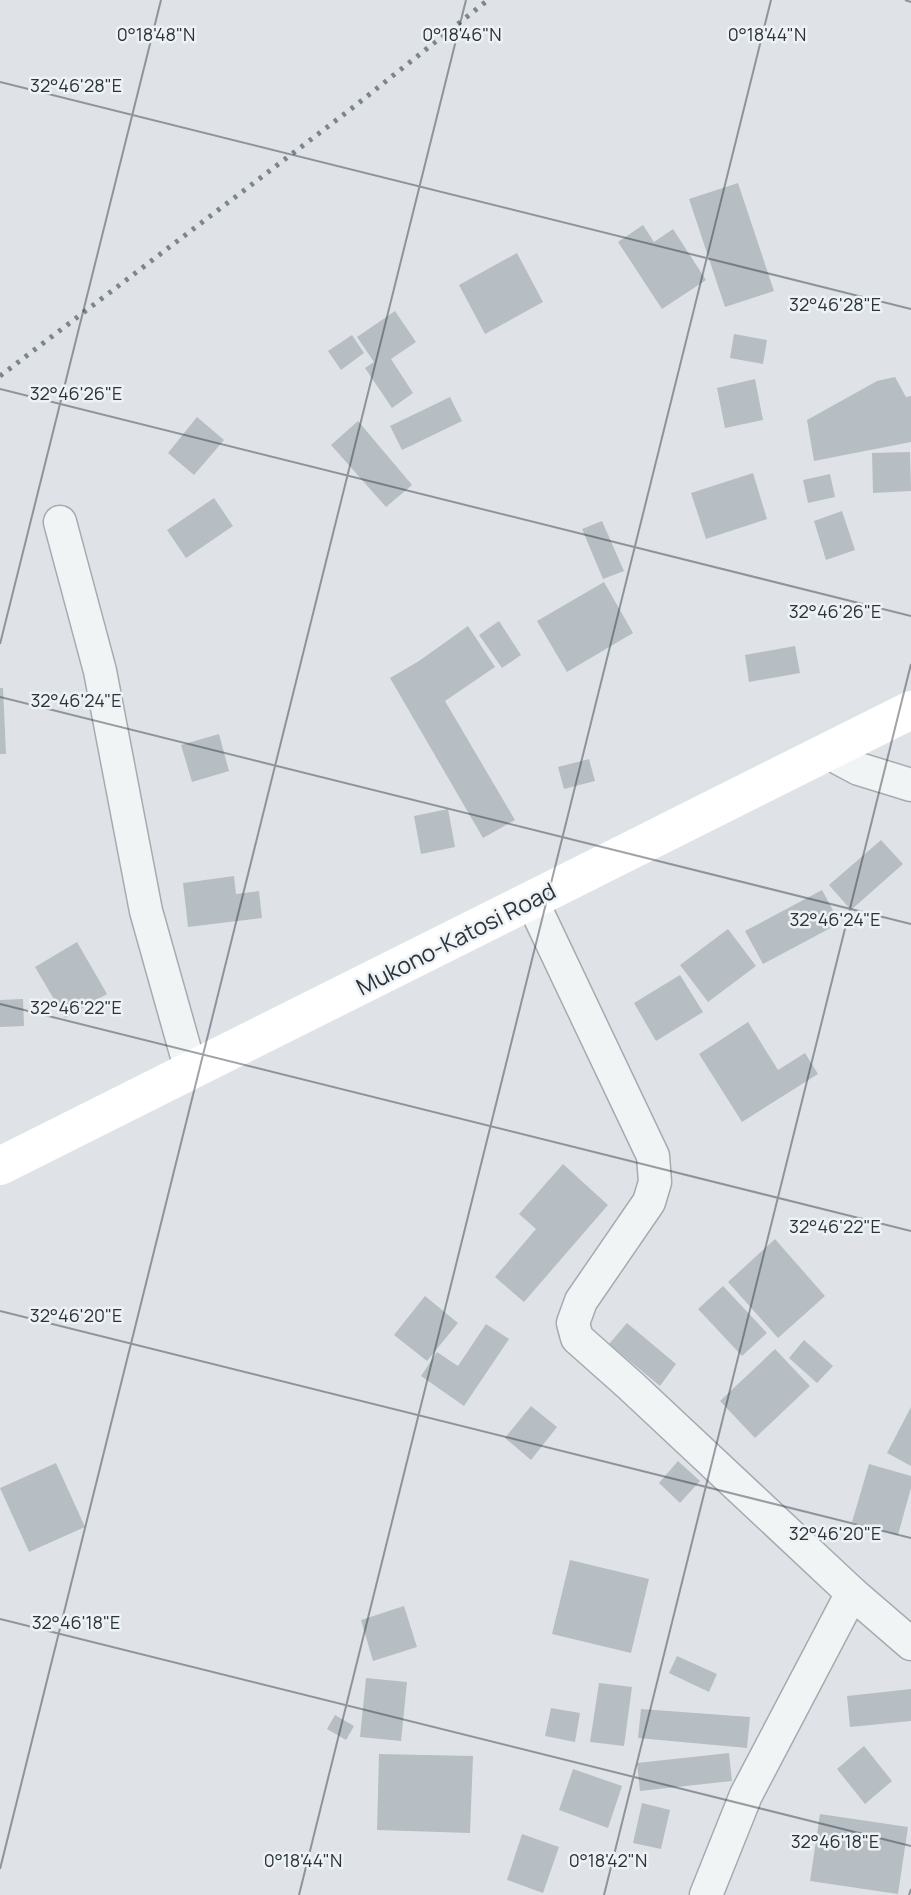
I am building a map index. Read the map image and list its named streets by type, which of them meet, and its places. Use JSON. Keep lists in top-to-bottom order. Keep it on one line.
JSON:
{"streets":{"main road":["Mukono-Katosi Road"]},"coordinates":["0°18'48\"N","0°18'46\"N","0°18'44\"N","32°46'28\"E","32°46'26\"E","32°46'24\"E","32°46'22\"E","32°46'20\"E","32°46'18\"E","0°18'42\"N"]}
